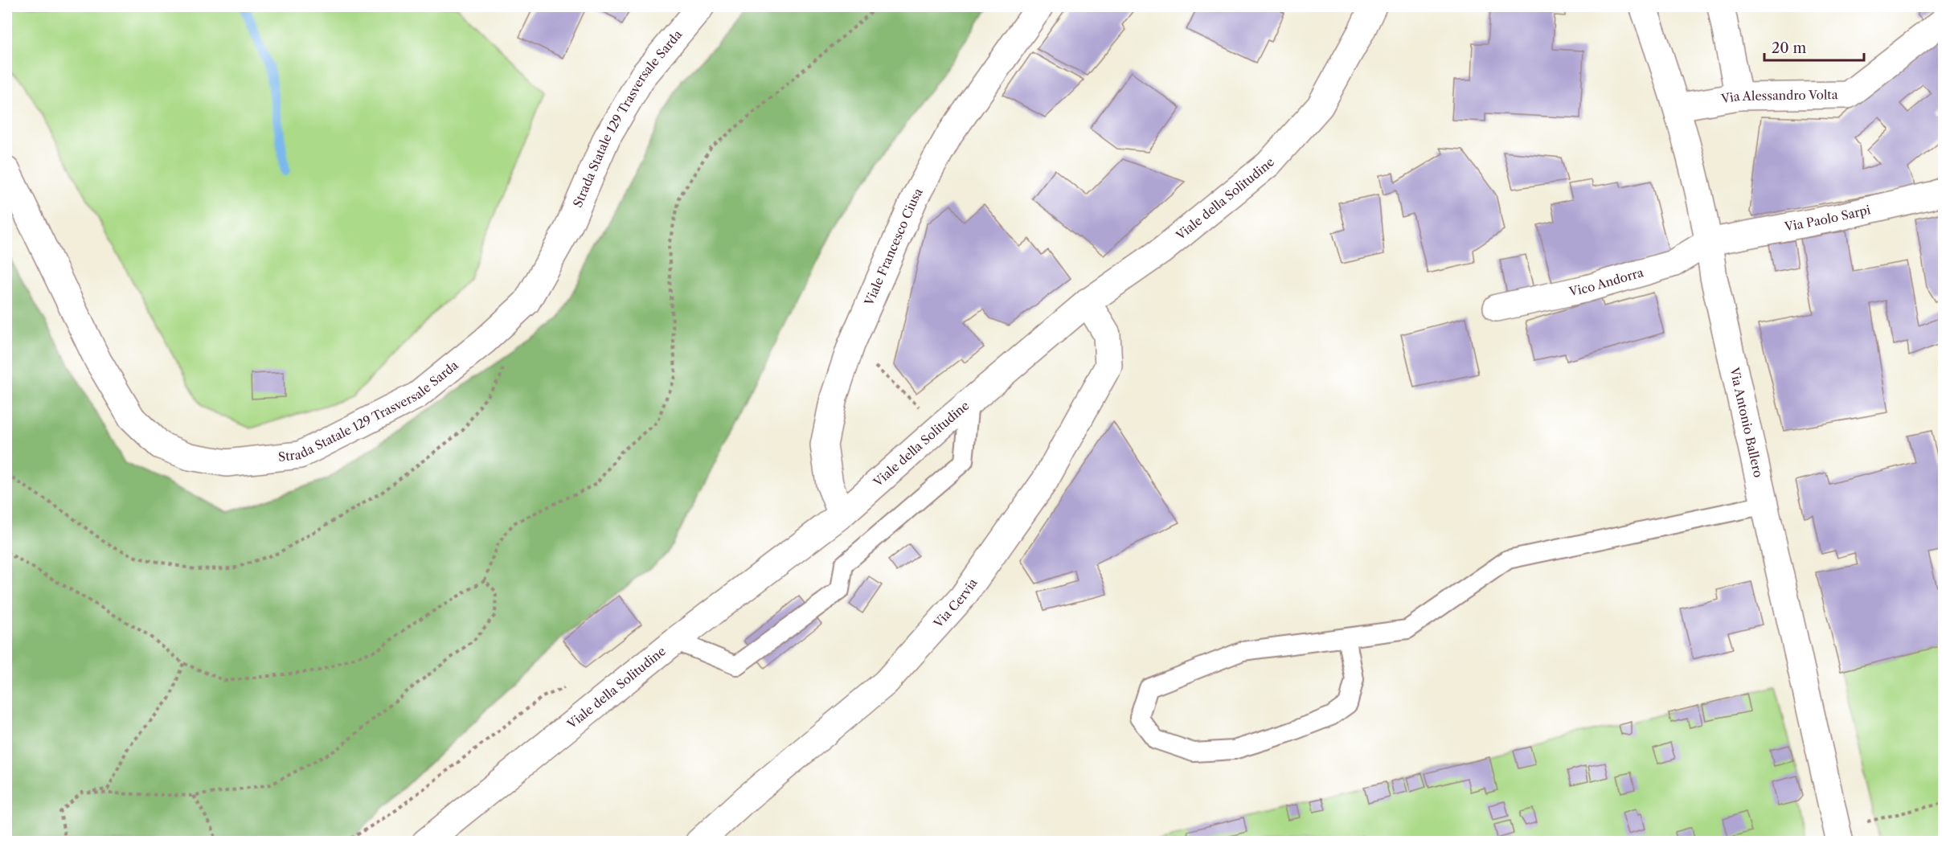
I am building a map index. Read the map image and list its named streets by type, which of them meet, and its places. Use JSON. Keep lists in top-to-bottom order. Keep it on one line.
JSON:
{"streets":{"main road":["Via Alessandro Volta","Strada Statale 129 Trasversale Sarda","Viale della Solitudine","Via Paolo Sarpi","Viale Francesco Ciusa","Vico Andorra","Via Antonio Ballero","Via Cervia"]},"crossings":[["Via Alessandro Volta","Via Antonio Ballero"],["Viale della Solitudine","Viale Francesco Ciusa"],["Viale della Solitudine","Via Cervia"],["Via Paolo Sarpi","Vico Andorra"],["Via Paolo Sarpi","Via Antonio Ballero"],["Vico Andorra","Via Antonio Ballero"]],"scale_bar":"20 m"}
